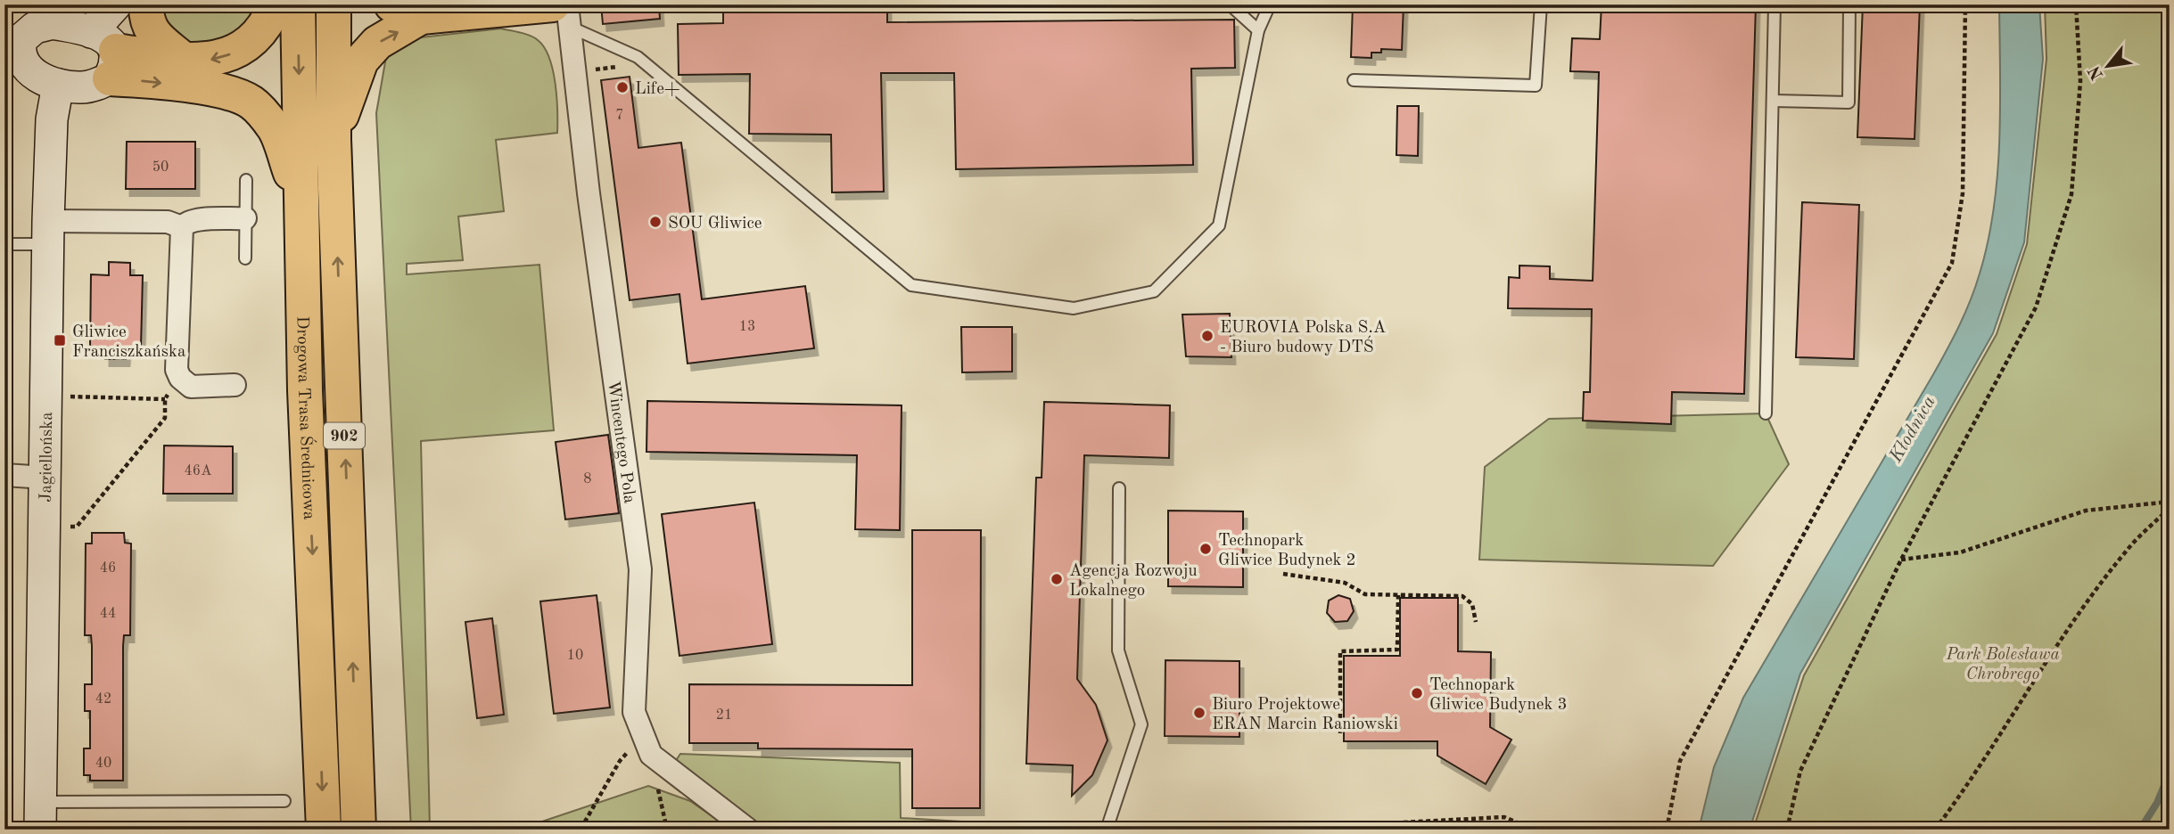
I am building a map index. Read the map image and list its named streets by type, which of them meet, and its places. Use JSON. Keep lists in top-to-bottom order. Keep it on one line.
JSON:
{"streets":{"main road":["Drogowa Trasa Średnicowa","902"],"street":["Wincentego Pola","Jagiellońska"]},"water":["Kłodnica"],"parks":["Park Bolesława Chrobrego"],"places":{"other":["Life+","SOU Gliwice","EUROVIA Polska S.A - Biuro budowy DTŚ","Technopark Gliwice Budynek 2","Agencja Rozwoju Lokalnego","Technopark Gliwice Budynek 3","Biuro Projektowe ERAN Marcin Raniowski"],"transit":["Gliwice Franciszkańska"]},"house_numbers":["7","50","13","46A","8","46","44","10","42","21","40"],"north":"bottom left"}
